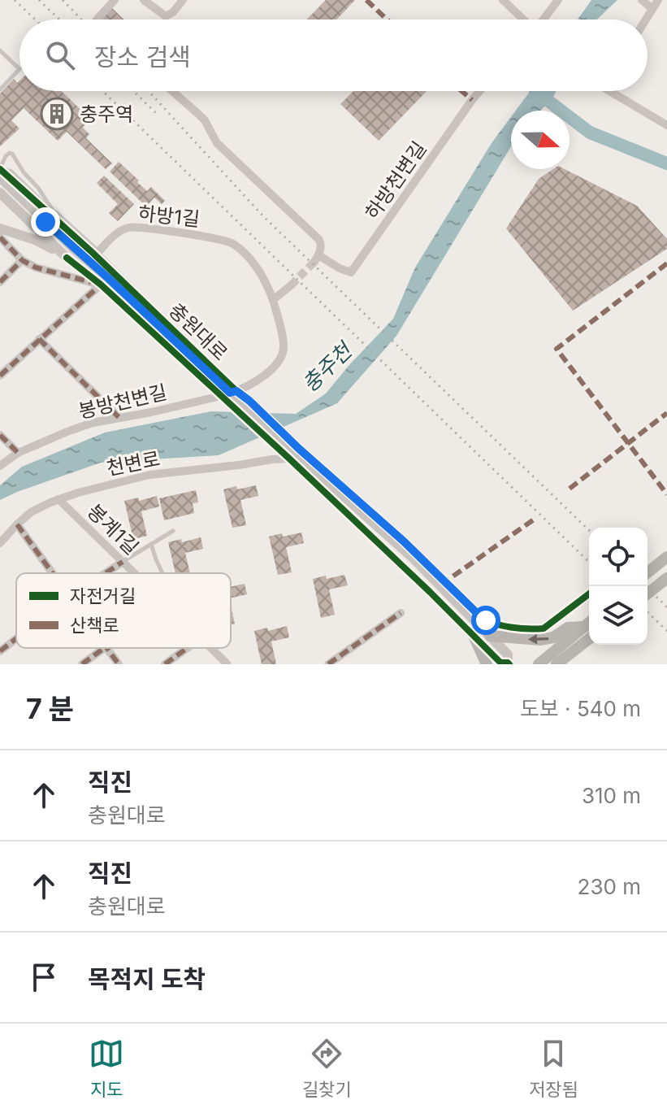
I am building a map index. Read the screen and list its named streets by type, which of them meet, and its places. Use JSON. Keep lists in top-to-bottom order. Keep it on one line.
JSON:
{"streets":{"street":["하방천변길","하방1길","충원대로","봉방천변길","천변로","봉계1길"]},"crossings":[["하방1길","충원대로"],["하방1길","봉방천변길"],["충원대로","봉방천변길"],["천변로","봉계1길"]],"water":["충주천"],"places":{"building":["충주역"]},"legend":["자전거길","산책로"],"north":"right","page":{"search":"장소 검색","heading":["7 분","도보 · 540 m"],"list":[["직진","충원대로","310 m"],["직진","충원대로","230 m"],"목적지 도착"],"nav":["지도","길찾기","저장됨"]}}
